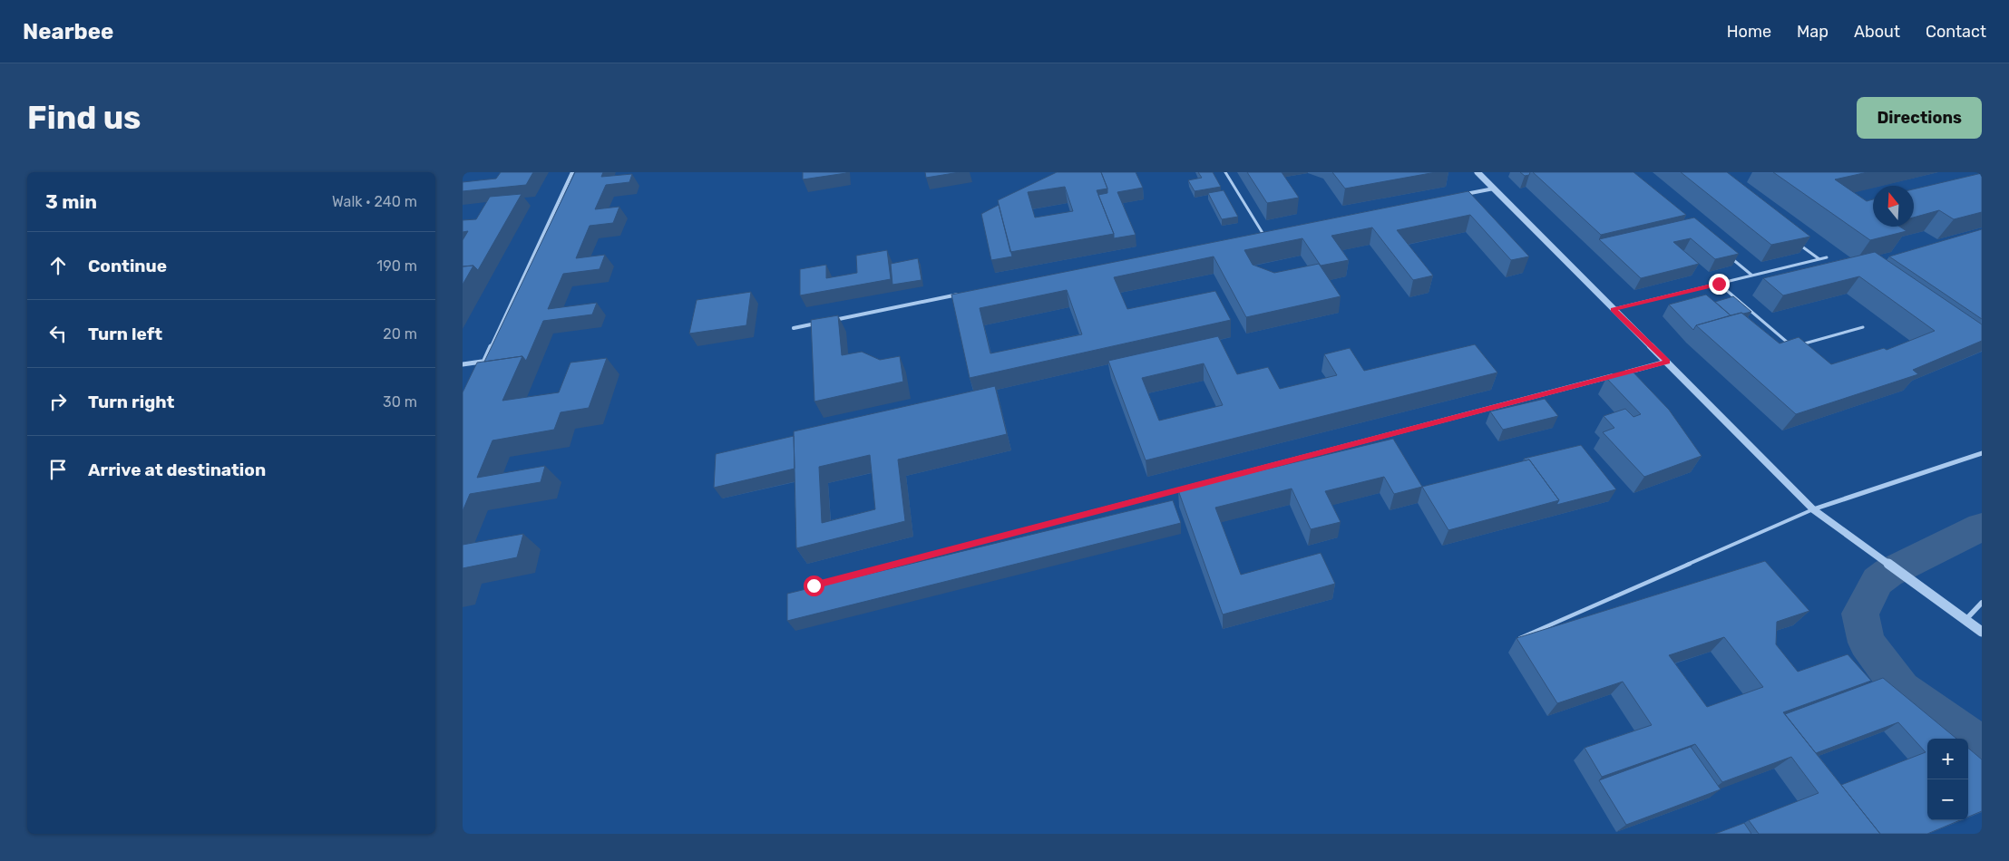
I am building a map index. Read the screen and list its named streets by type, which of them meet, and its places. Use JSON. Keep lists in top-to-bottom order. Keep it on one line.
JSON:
{"north":"top","page":{"header":"Nearbee","nav":["Home","Map","About","Contact"],"buttons":"Directions","title":"Find us","heading":["3 min","Walk · 240 m"],"list":[["Continue","190 m"],["Turn left","20 m"],["Turn right","30 m"],"Arrive at destination"],"map_buttons":["+","−"]}}
